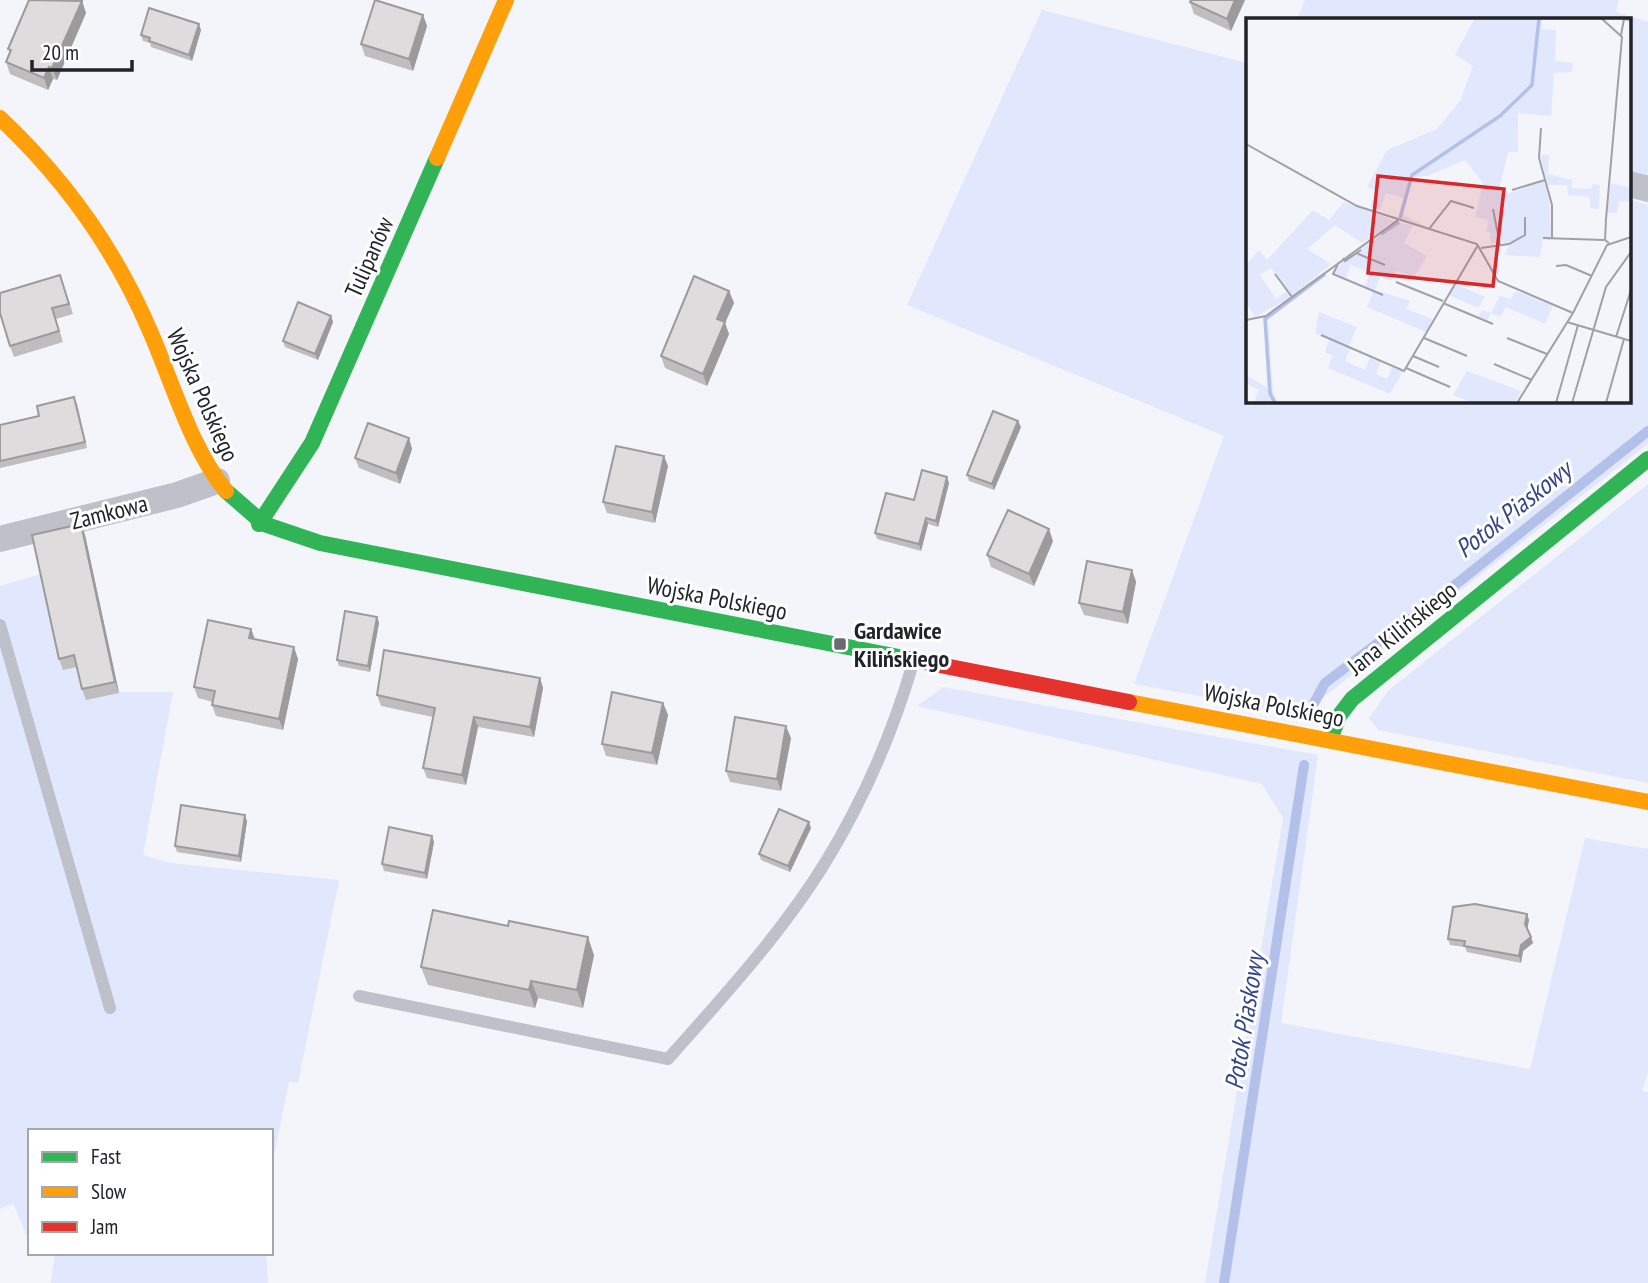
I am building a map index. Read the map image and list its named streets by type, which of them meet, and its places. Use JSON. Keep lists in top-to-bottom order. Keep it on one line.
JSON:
{"streets":{"street":["Tulipanów","Wojska Polskiego","Zamkowa","Jana Kilińskiego"]},"crossings":[["Tulipanów","Wojska Polskiego"],["Wojska Polskiego","Zamkowa"],["Wojska Polskiego","Jana Kilińskiego"]],"water":["Potok Piaskowy"],"places":{"transit":["Gardawice Kilińskiego"]},"legend":["Fast","Slow","Jam"],"scale_bar":"20 m"}
